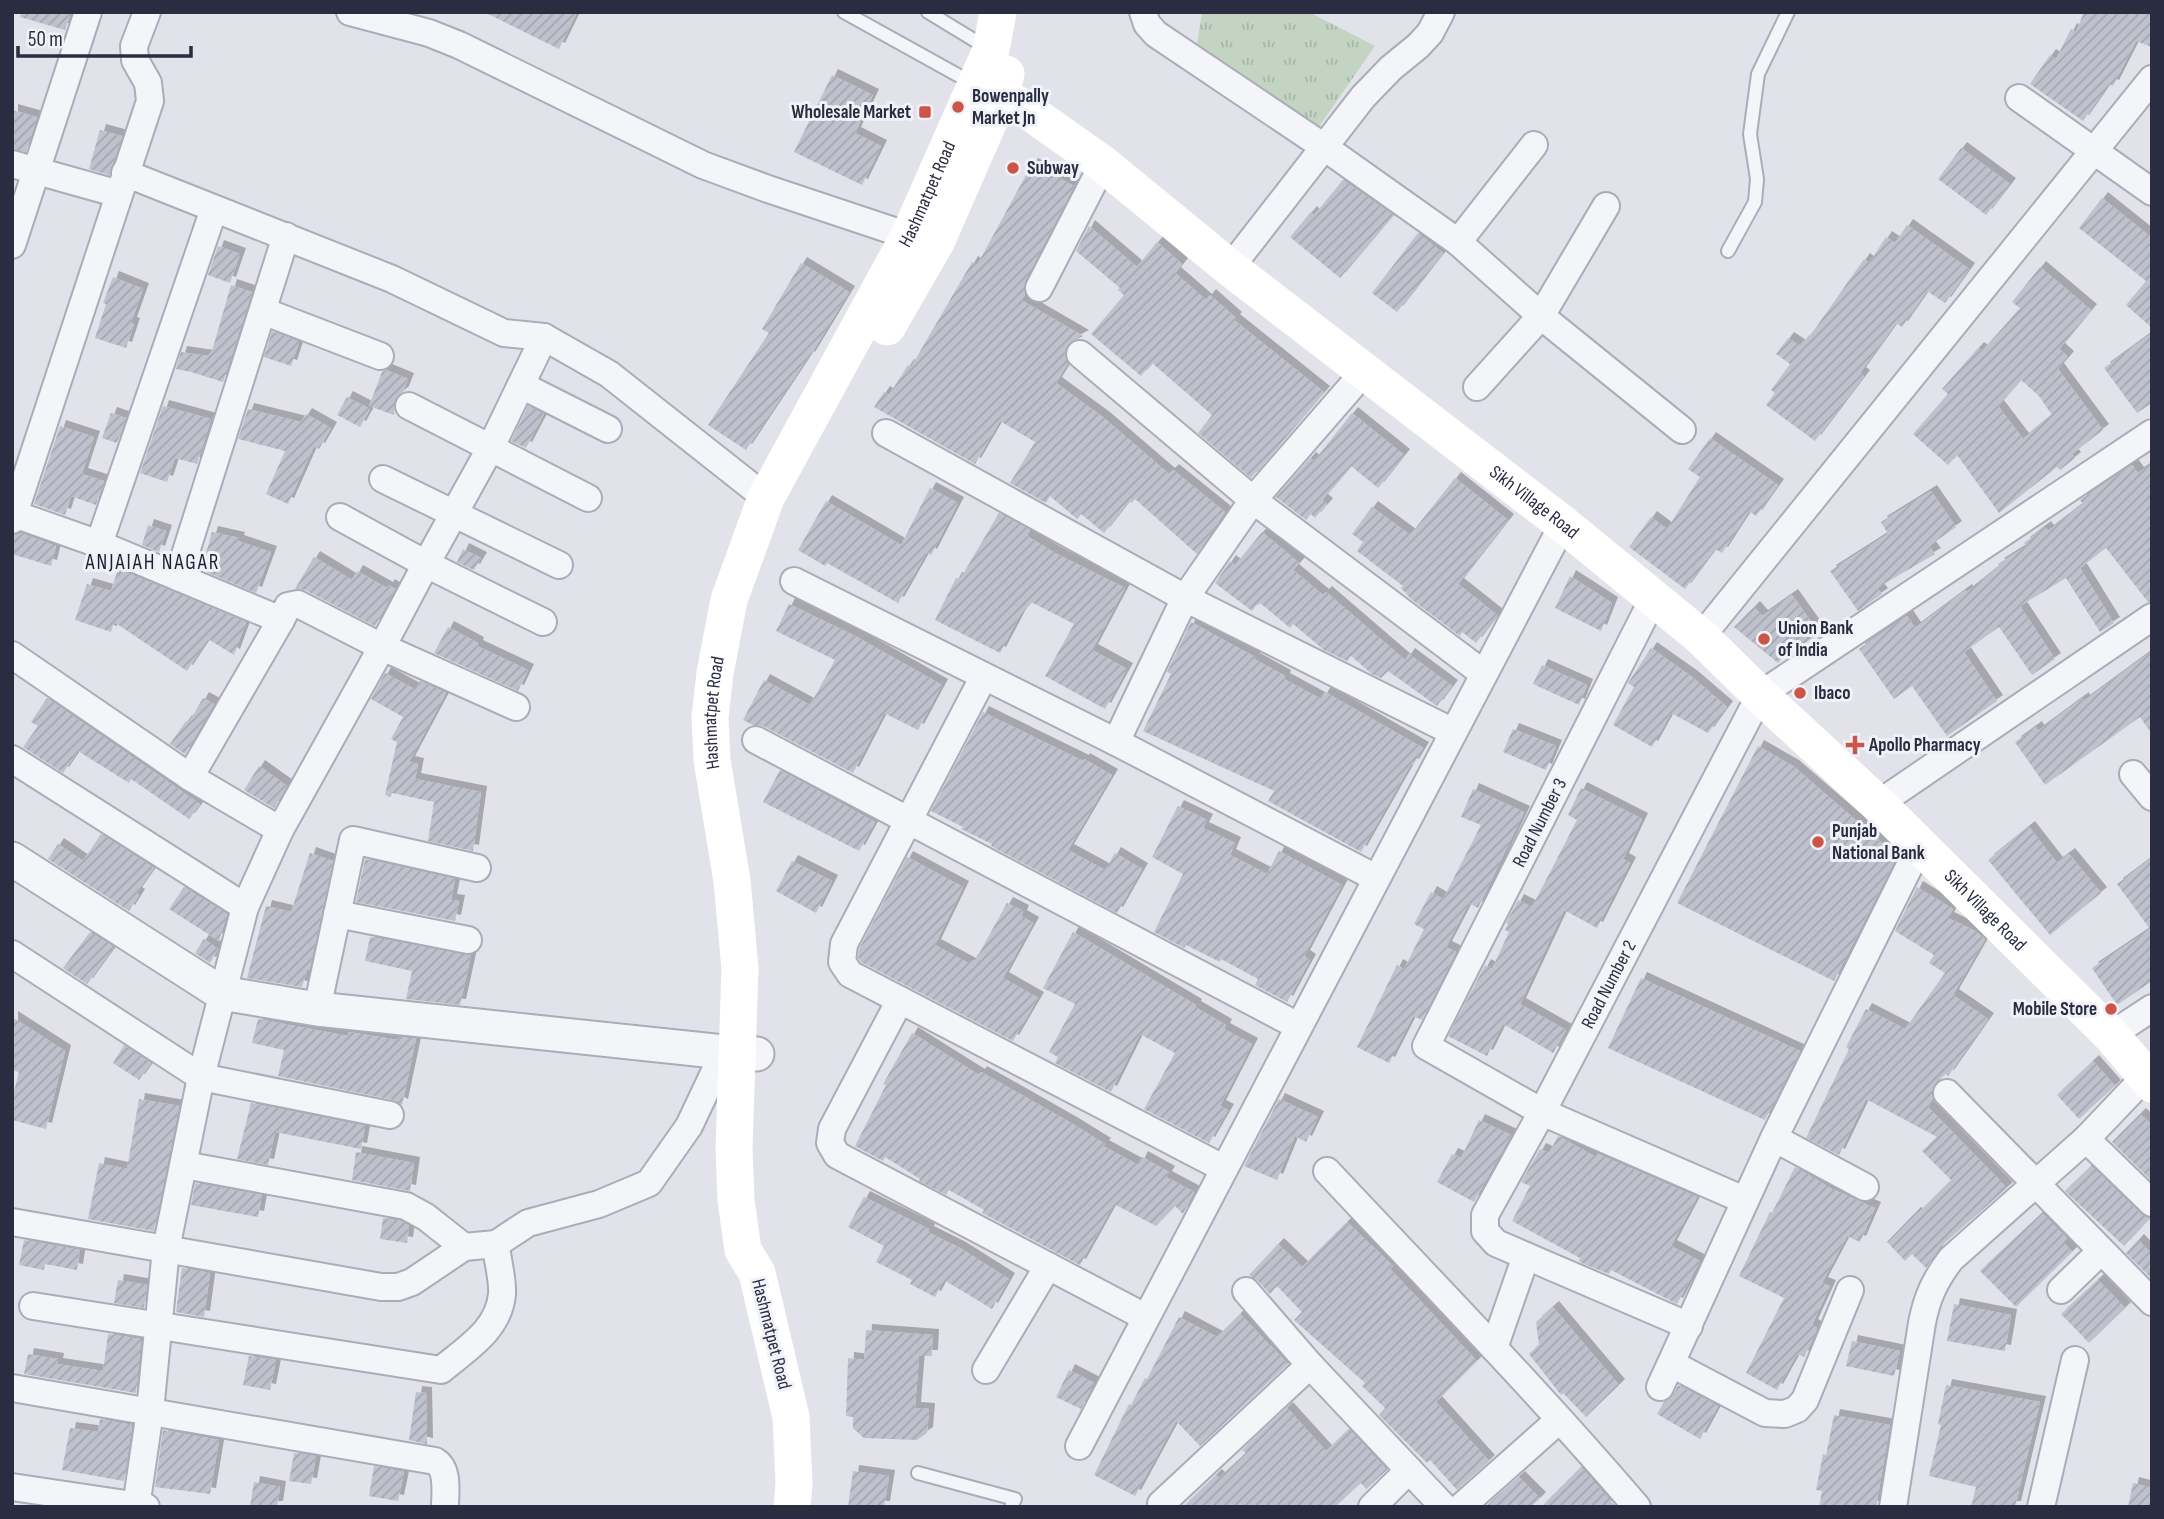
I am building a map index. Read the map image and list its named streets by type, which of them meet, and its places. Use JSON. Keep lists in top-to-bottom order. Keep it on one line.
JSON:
{"streets":{"main road":["Hashmatpet Road","Sikh Village Road"],"street":["Road Number 3","Road Number 2"]},"crossings":[["Hashmatpet Road","Sikh Village Road"],["Sikh Village Road","Road Number 3"],["Sikh Village Road","Road Number 2"],["Road Number 3","Road Number 2"]],"districts":["ANJAIAH NAGAR"],"places":{"other":["Bowenpally Market Jn","Subway","Union Bank of India","Ibaco","Punjab National Bank","Mobile Store"],"transit":["Wholesale Market"],"health":["Apollo Pharmacy"]},"scale_bar":"50 m"}
